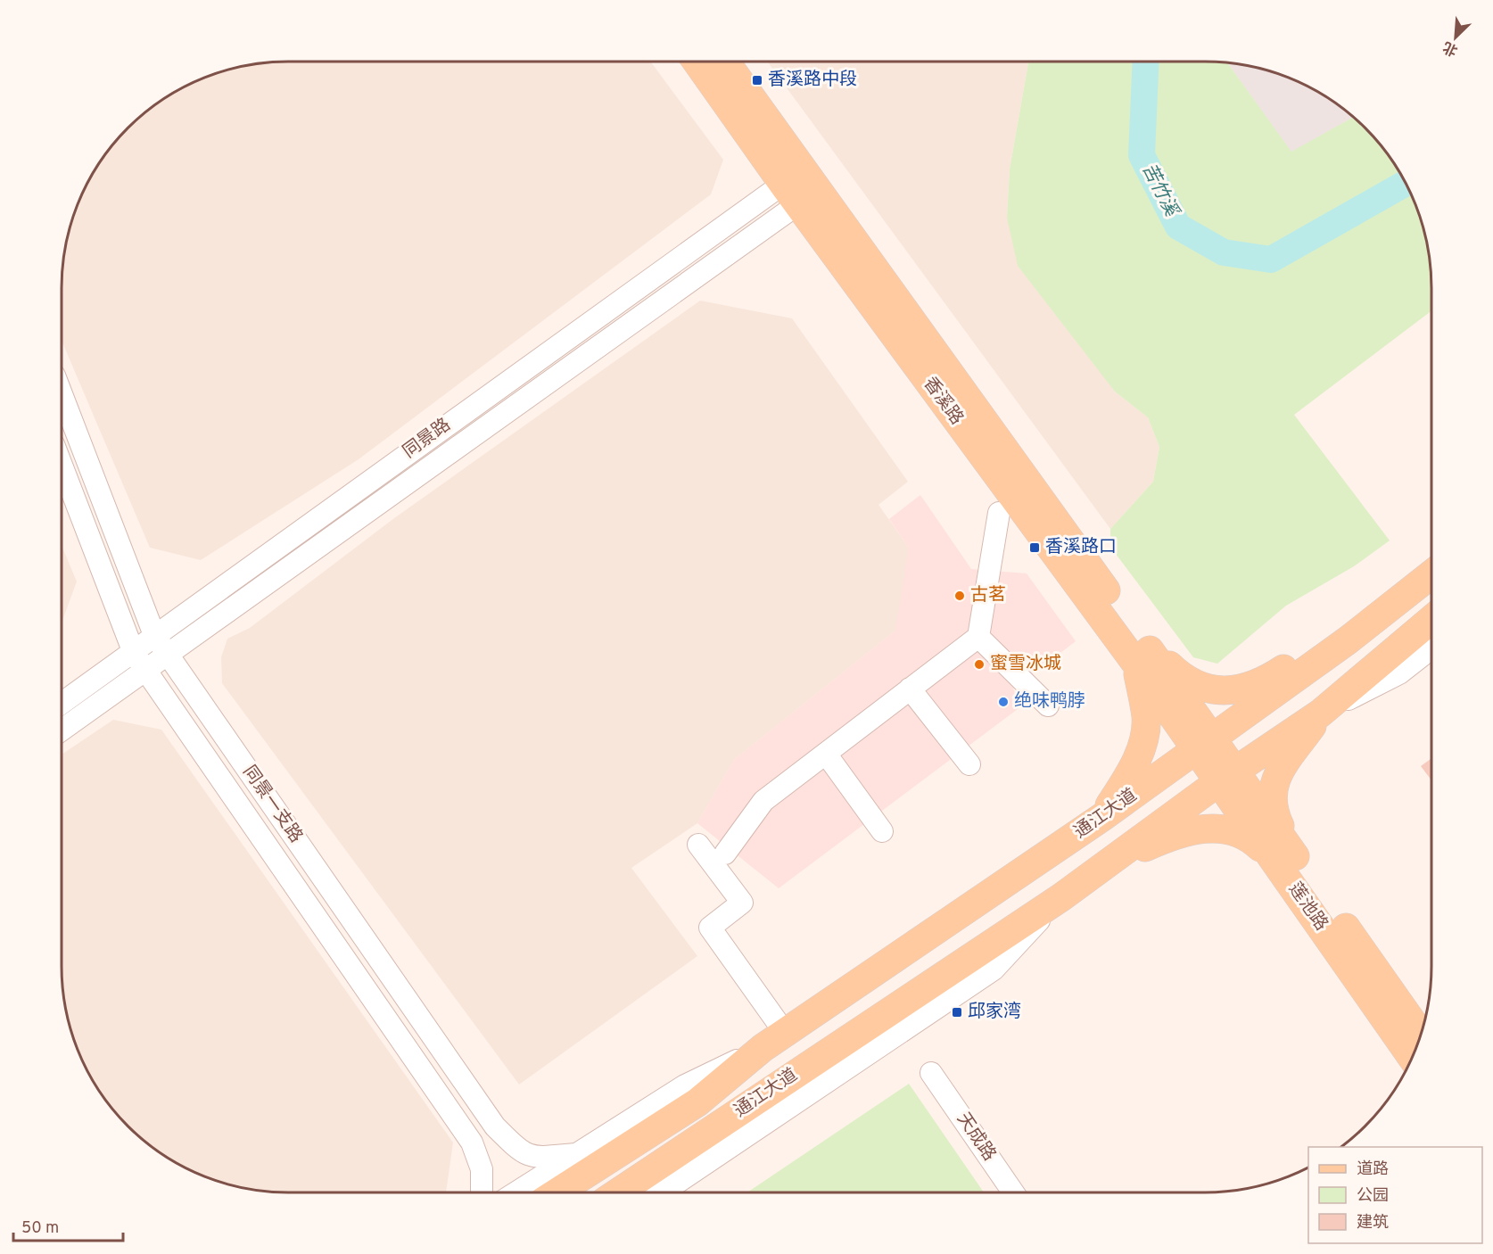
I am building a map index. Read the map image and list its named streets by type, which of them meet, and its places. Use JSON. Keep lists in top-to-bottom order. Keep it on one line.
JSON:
{"streets":{"main road":["香溪路","通江大道","莲池路"],"street":["同景路","同景一支路","天成路"]},"crossings":[["香溪路","同景路"],["香溪路","通江大道"],["香溪路","莲池路"],["同景路","同景一支路"],["同景一支路","通江大道"],["通江大道","莲池路"]],"water":["苦竹溪"],"places":{"transit":["香溪路中段","香溪路口","邱家湾"],"other":["古茗","蜜雪冰城","绝味鸭脖"]},"legend":["道路","公园","建筑"],"scale_bar":"50 m","north":"bottom left"}
